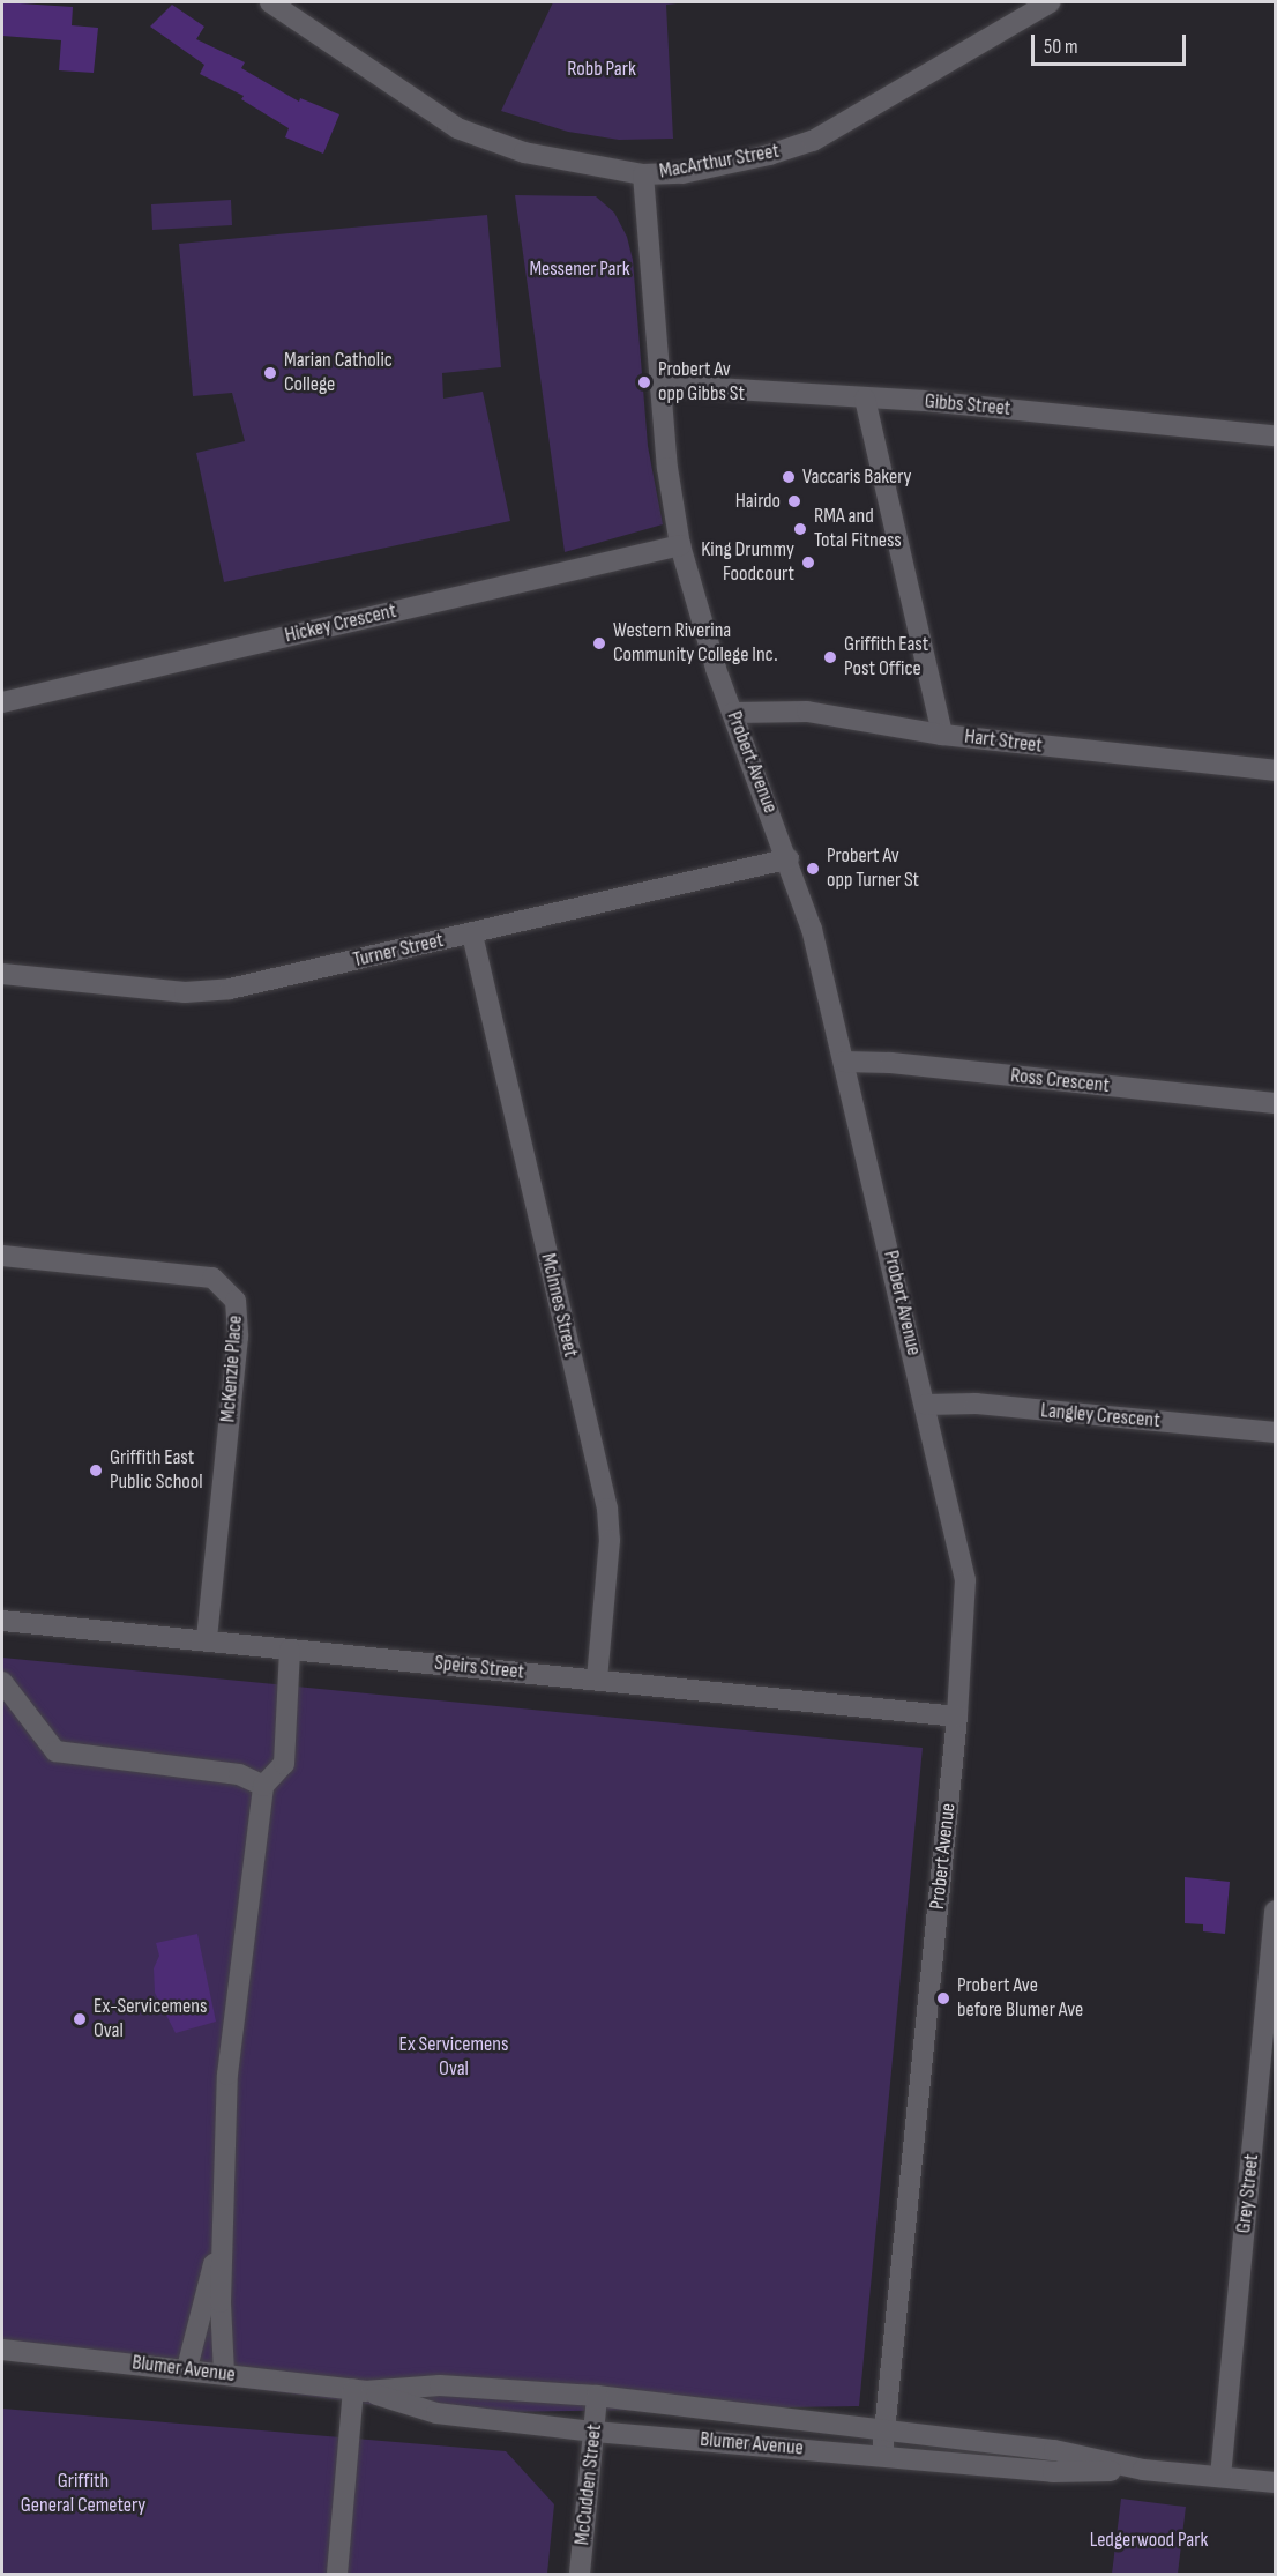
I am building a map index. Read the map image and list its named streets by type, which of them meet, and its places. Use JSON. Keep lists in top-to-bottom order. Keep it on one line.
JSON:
{"streets":{"street":["MacArthur Street","Gibbs Street","Hickey Crescent","Hart Street","Probert Avenue","Turner Street","Ross Crescent","McInnes Street","McKenzie Place","Langley Crescent","Speirs Street","Grey Street","Blumer Avenue","McCudden Street"]},"crossings":[["MacArthur Street","Probert Avenue"],["Gibbs Street","Probert Avenue"],["Hickey Crescent","Probert Avenue"],["Hart Street","Probert Avenue"],["Probert Avenue","Turner Street"],["Probert Avenue","Ross Crescent"],["Probert Avenue","Langley Crescent"],["Probert Avenue","Speirs Street"],["Probert Avenue","Blumer Avenue"],["Turner Street","McInnes Street"],["McInnes Street","Speirs Street"],["McKenzie Place","Speirs Street"],["Grey Street","Blumer Avenue"],["Blumer Avenue","McCudden Street"]],"parks":["Robb Park","Messener Park","Ex Servicemens Oval","Griffith General Cemetery","Ledgerwood Park"],"places":["Marian Catholic College","Probert Av opp Gibbs St","Vaccaris Bakery","Hairdo","RMA and Total Fitness","King Drummy Foodcourt","Western Riverina Community College Inc.","Griffith East Post Office","Probert Av opp Turner St","Griffith East Public School","Probert Ave before Blumer Ave","Ex-Servicemens Oval"],"scale_bar":"50 m"}
